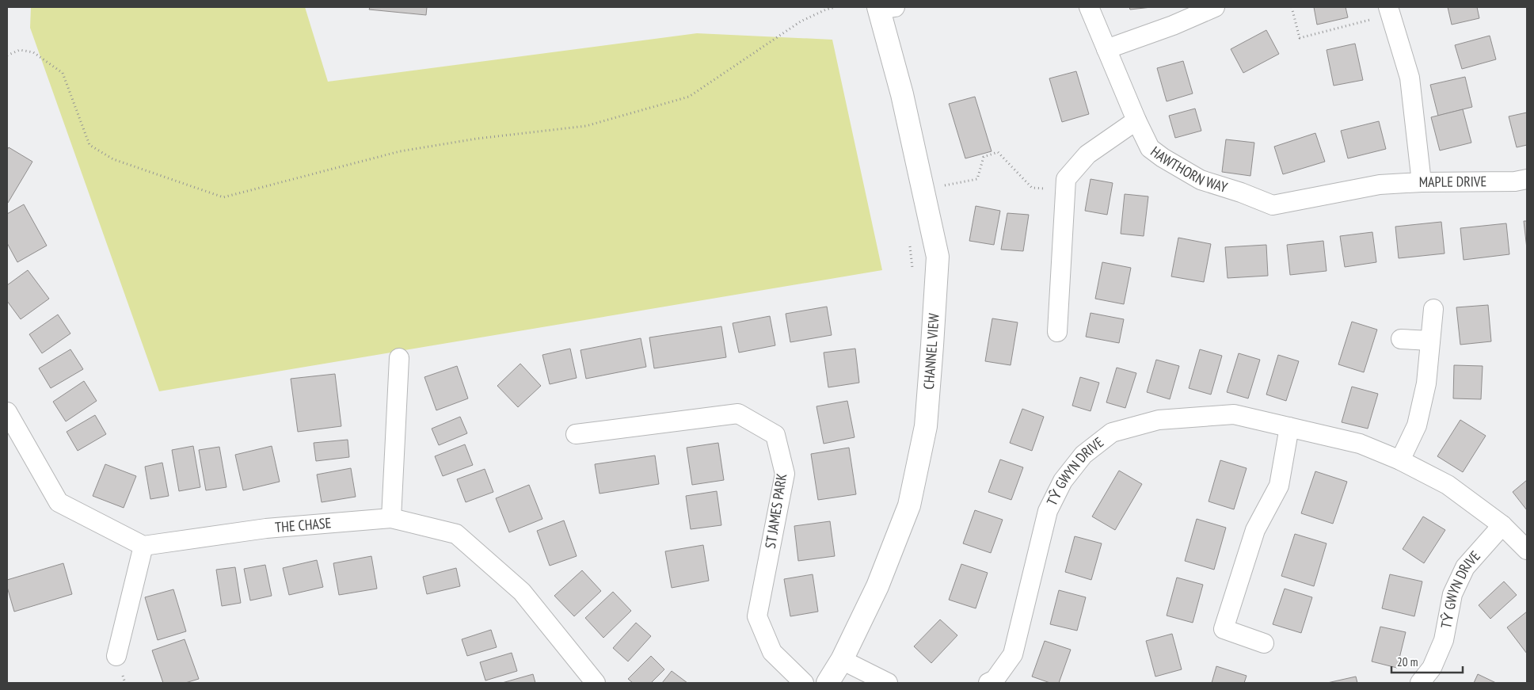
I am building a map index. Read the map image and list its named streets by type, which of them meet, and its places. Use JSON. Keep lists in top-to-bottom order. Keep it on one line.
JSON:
{"streets":{"street":["HAWTHORN WAY","MAPLE DRIVE","CHANNEL VIEW","TŶ GWYN DRIVE","ST JAMES PARK","THE CHASE"]},"crossings":[["HAWTHORN WAY","MAPLE DRIVE"]],"scale_bar":"20 m"}
